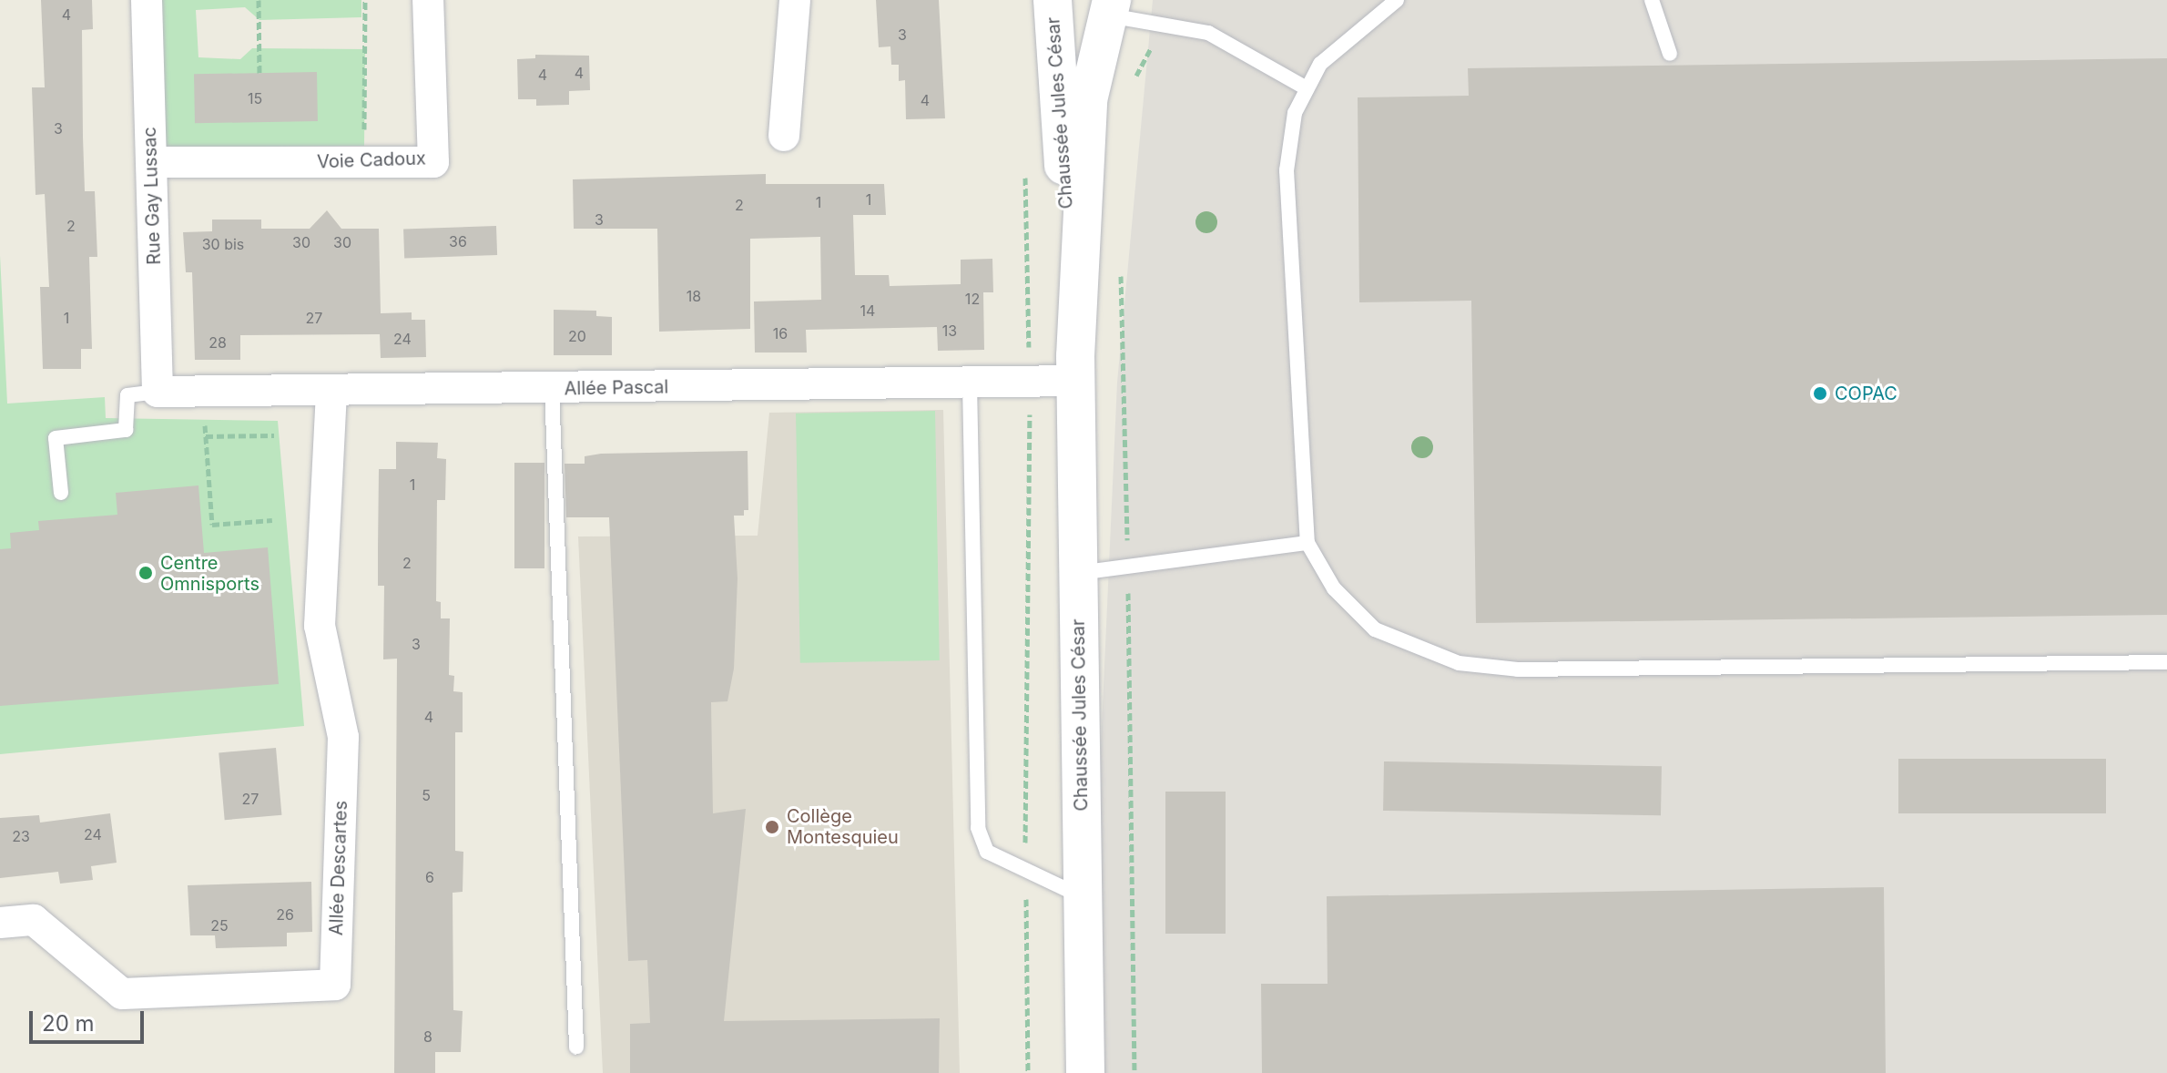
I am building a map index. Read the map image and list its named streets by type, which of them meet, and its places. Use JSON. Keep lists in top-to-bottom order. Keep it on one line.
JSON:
{"streets":{"street":["Chaussée Jules César","Voie Cadoux","Rue Gay Lussac","Allée Pascal","Allée Descartes"]},"crossings":[["Chaussée Jules César","Allée Pascal"],["Voie Cadoux","Rue Gay Lussac"],["Rue Gay Lussac","Allée Pascal"],["Allée Pascal","Allée Descartes"]],"places":["COPAC","Centre Omnisports","Collège Montesquieu"],"house_numbers":["4","3","4","4","15","4","3","1","1","2","3","2","36","30","30","30 bis","18","12","14","1","27","13","16","20","24","28","1","2","3","4","5","27","24","23","6","26","25","8"],"scale_bar":"20 m"}
